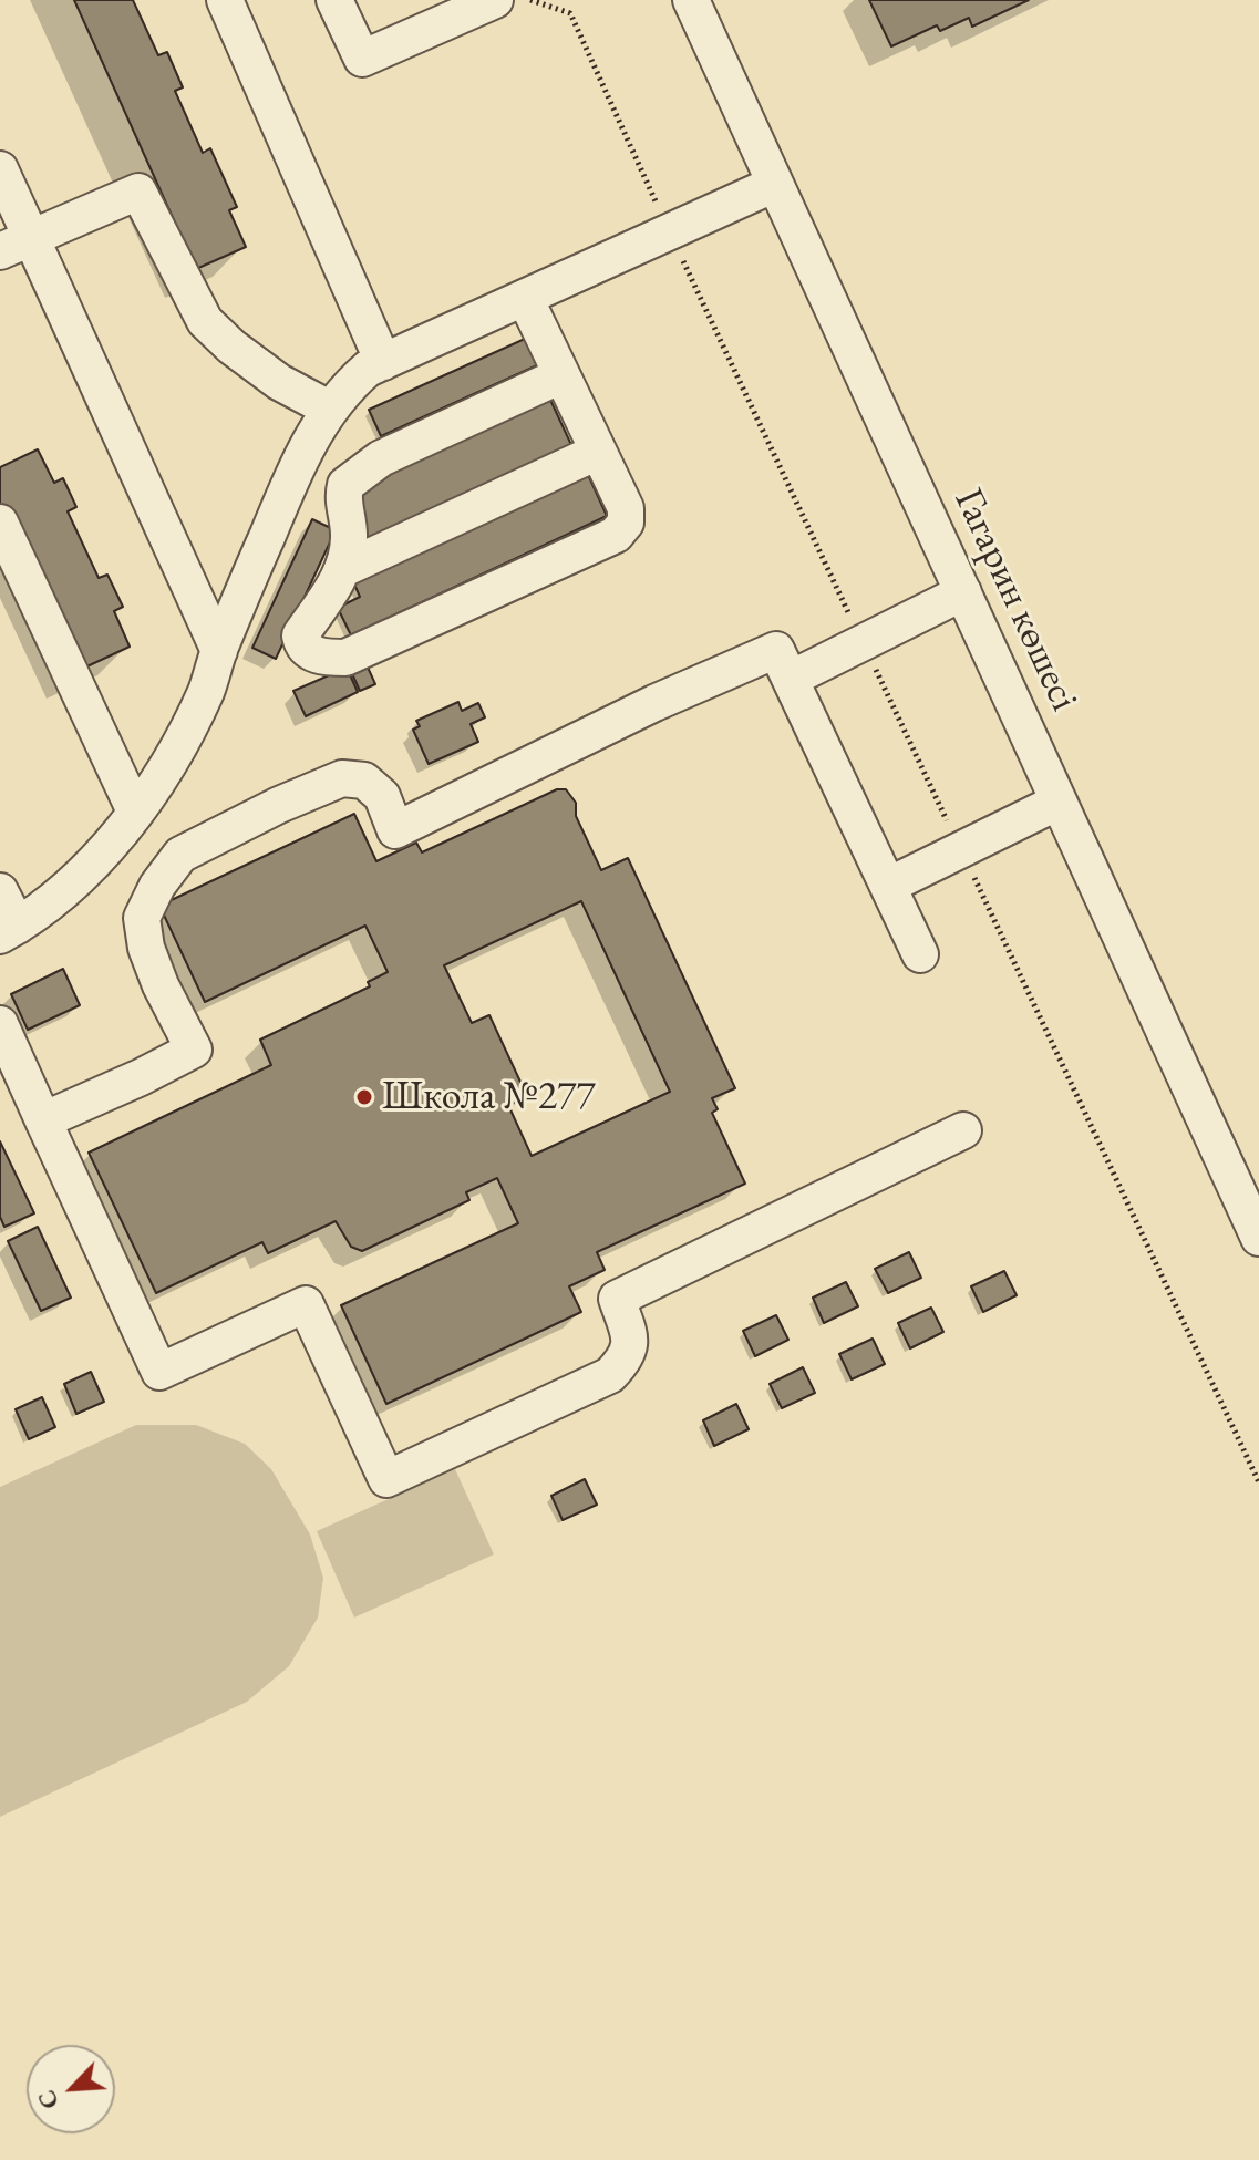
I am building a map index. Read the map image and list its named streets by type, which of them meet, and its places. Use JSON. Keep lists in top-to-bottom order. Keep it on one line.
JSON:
{"streets":{"street":["Гагарин көшесі"]},"places":["Школа №277"],"north":"bottom left"}
